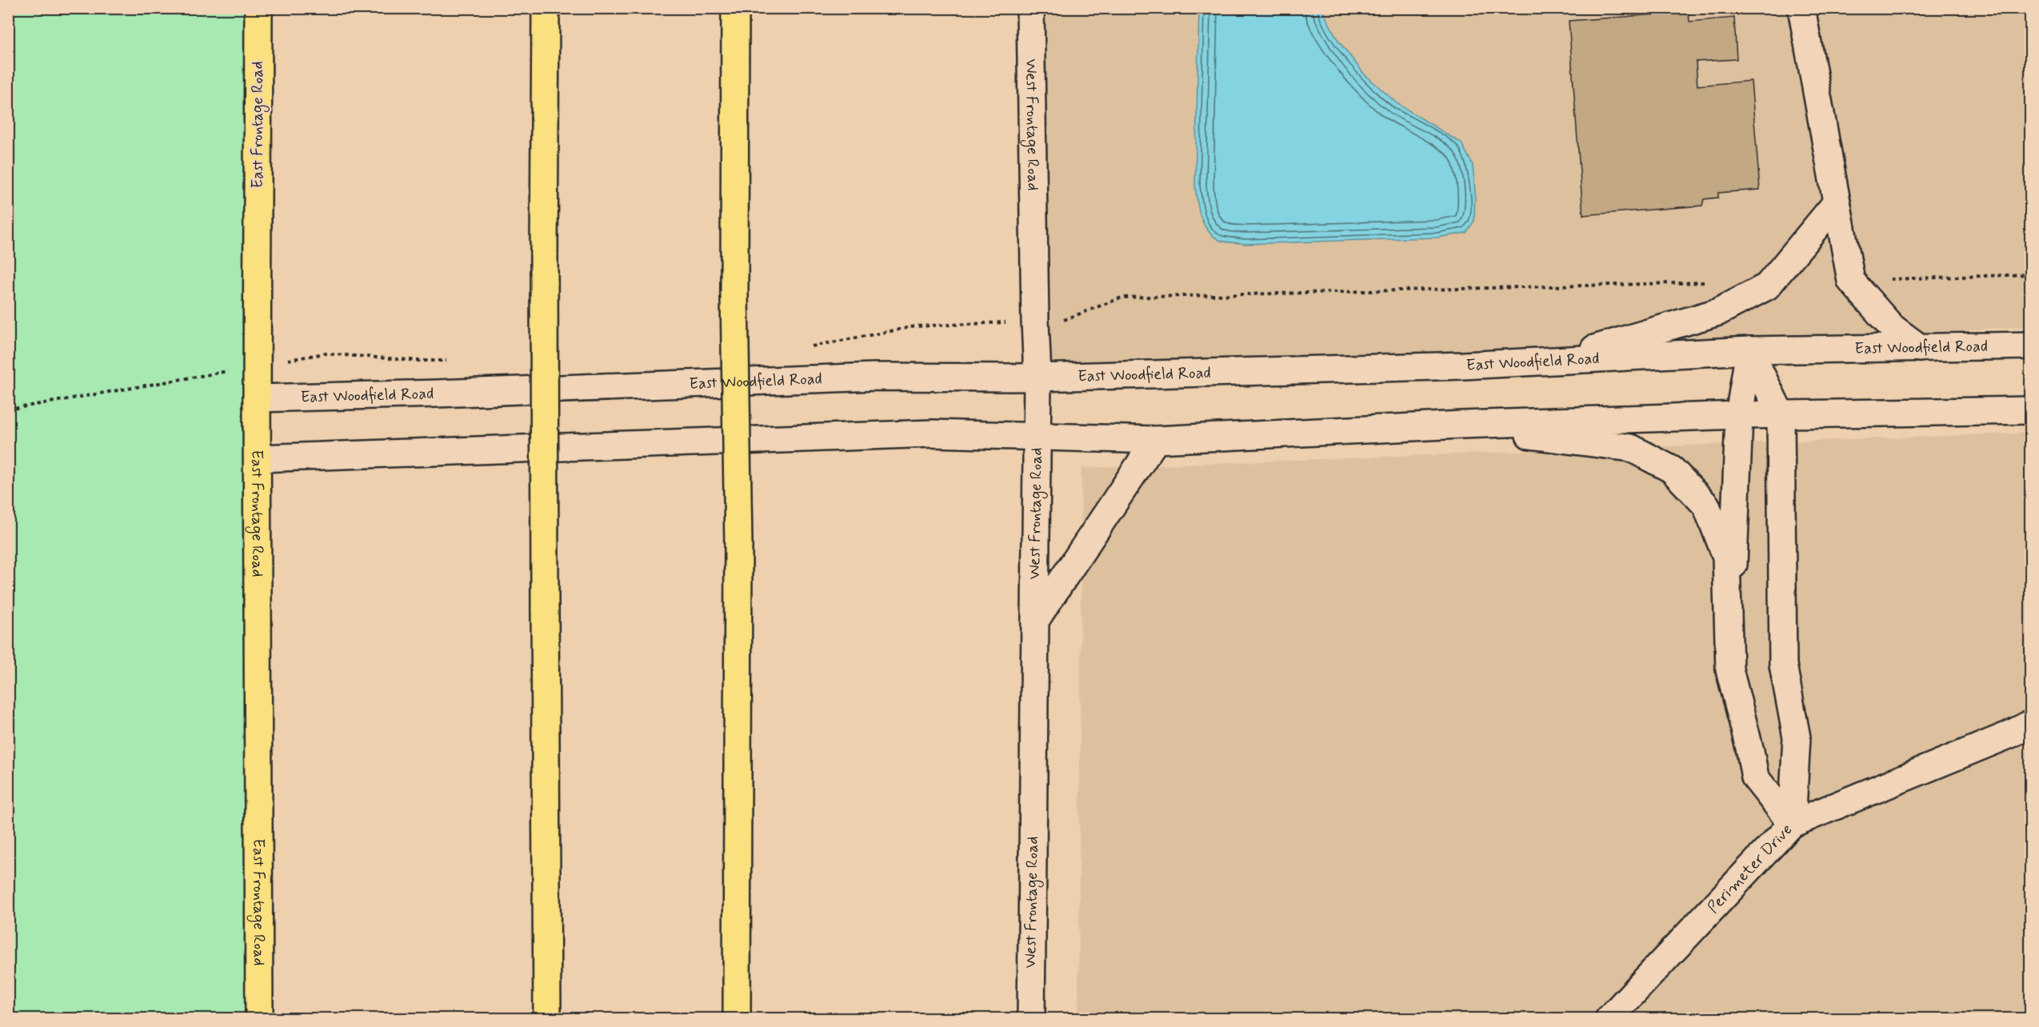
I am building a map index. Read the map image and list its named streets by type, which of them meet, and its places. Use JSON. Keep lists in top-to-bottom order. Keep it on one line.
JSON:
{"streets":{"main road":["East Frontage Road"],"street":["West Frontage Road","East Woodfield Road","Perimeter Drive"]},"crossings":[["East Frontage Road","East Woodfield Road"],["West Frontage Road","East Woodfield Road"]]}
